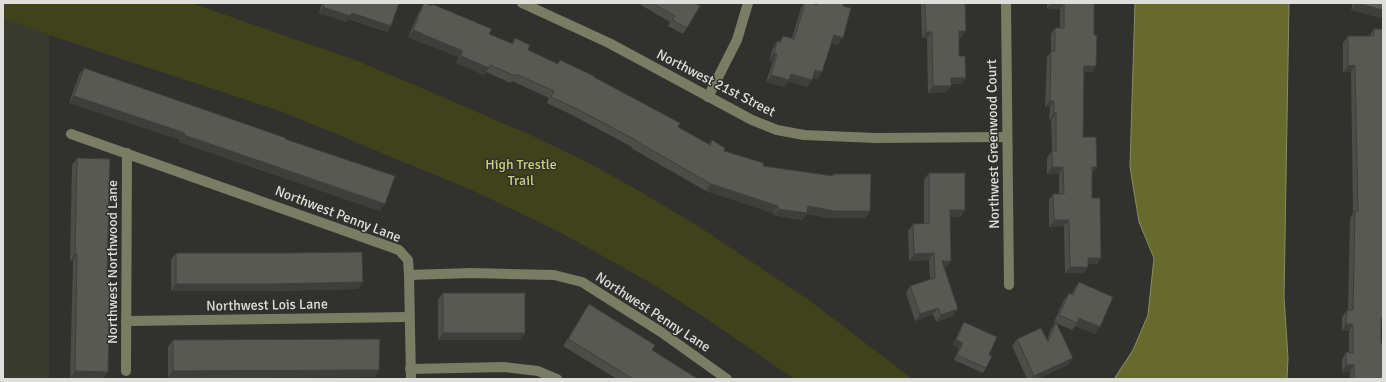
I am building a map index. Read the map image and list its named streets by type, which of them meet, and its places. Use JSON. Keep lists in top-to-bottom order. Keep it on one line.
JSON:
{"streets":{"street":["Northwest 21st Street","Northwest Greenwood Court","Northwest Penny Lane","Northwest Northwood Lane","Northwest Lois Lane"]},"crossings":[["Northwest 21st Street","Northwest Greenwood Court"],["Northwest Penny Lane","Northwest Northwood Lane"],["Northwest Northwood Lane","Northwest Lois Lane"]],"parks":["High Trestle Trail"]}
